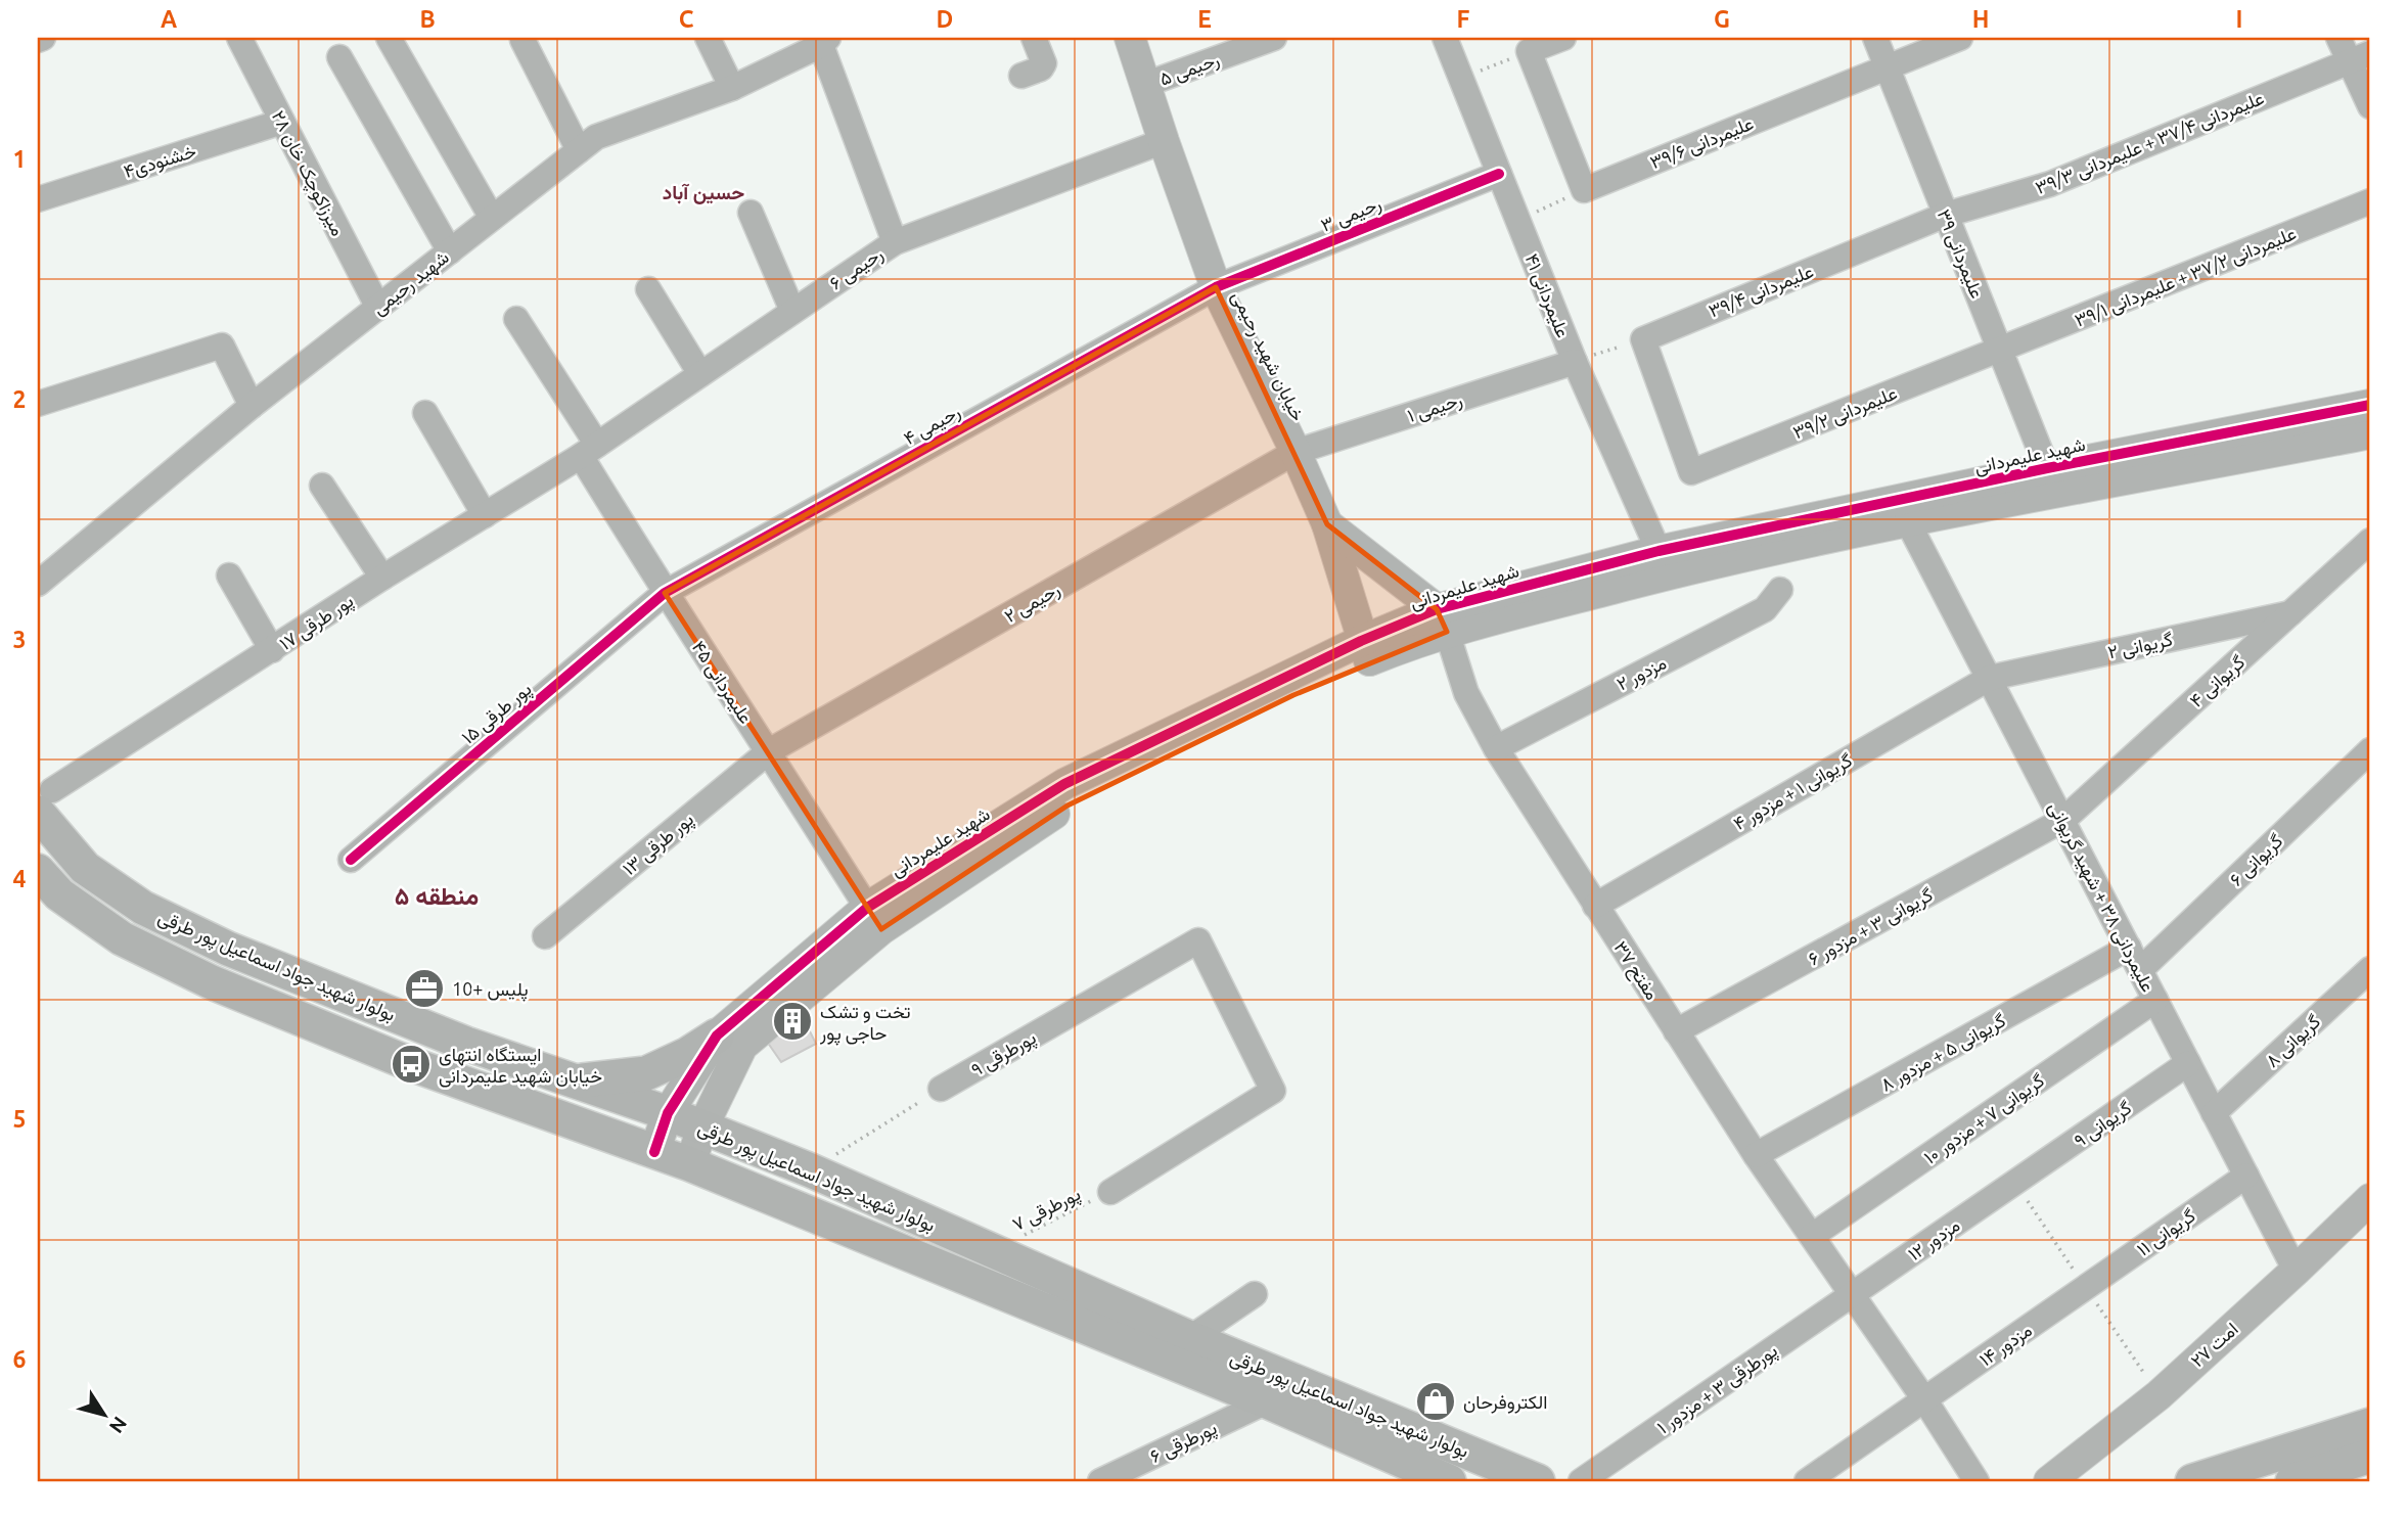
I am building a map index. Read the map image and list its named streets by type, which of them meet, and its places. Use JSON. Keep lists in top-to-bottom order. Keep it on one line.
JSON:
{"streets":{"main road":["بولوار شهید جواد اسماعیل پور طرقی"],"street":["رحیمی ۵","علیمردانی ۳۹/۶","علیمردانی ۳۷/۴ + علیمردانی ۳۹/۳","خشنودی۴","میرزاکوچک خان ۲۸","رحیمی ۳","علیمردانی ۳۹","رحیمی ۶","علیمردانی ۳۷/۲ + علیمردانی ۳۹/۱","شهید رحیمی","علیمردانی ۳۹/۴","علیمردانی ۴۱","خیابان شهید رحیمی","رحیمی ۱","علیمردانی ۳۹/۲","رحیمی ۴","شهید علیمردانی","رحیمی ۲","پور طرقی ۱۷","گریوانی ۲","مزدور ۲","گریوانی ۴","علیمردانی ۴۵","پور طرقی ۱۵","گریوانی ۱ + مزدور ۴","پور طرقی ۱۳","گریوانی ۶","علیمردانی ۳۸ + شهید گریوانی","گریوانی ۳ + مزدور ۶","مفتح ۳۷","گریوانی ۸","گریوانی ۵ + مزدور ۸","پورطرقی ۹","گریوانی ۷ + مزدور ۱۰","گریوانی ۹","گریوانی ۱۱","مزدور ۱۲","مزدور ۱۴","امت ۲۷","پورطرقی ۳ + مزدور ۱","پورطرقی ۶"],"path":["پورطرقی ۷"]},"crossings":[["رحیمی ۵","خیابان شهید رحیمی"],["علیمردانی ۳۹/۶","علیمردانی ۳۹"],["علیمردانی ۳۷/۴ + علیمردانی ۳۹/۳","علیمردانی ۳۹"],["علیمردانی ۳۷/۴ + علیمردانی ۳۹/۳","علیمردانی ۳۹/۴"],["خشنودی۴","میرزاکوچک خان ۲۸"],["میرزاکوچک خان ۲۸","شهید رحیمی"],["رحیمی ۳","علیمردانی ۴۱"],["رحیمی ۳","خیابان شهید رحیمی"],["رحیمی ۳","رحیمی ۴"],["علیمردانی ۳۹","علیمردانی ۳۷/۲ + علیمردانی ۳۹/۱"],["علیمردانی ۳۹","علیمردانی ۳۹/۴"],["علیمردانی ۳۹","علیمردانی ۳۹/۲"],["علیمردانی ۳۹","شهید علیمردانی"],["رحیمی ۶","خیابان شهید رحیمی"],["رحیمی ۶","پور طرقی ۱۷"],["رحیمی ۶","علیمردانی ۴۵"],["علیمردانی ۳۷/۲ + علیمردانی ۳۹/۱","علیمردانی ۳۹/۲"],["علیمردانی ۳۹/۴","علیمردانی ۳۹/۲"],["علیمردانی ۴۱","رحیمی ۱"],["علیمردانی ۴۱","شهید علیمردانی"],["خیابان شهید رحیمی","رحیمی ۱"],["خیابان شهید رحیمی","رحیمی ۴"],["خیابان شهید رحیمی","شهید علیمردانی"],["خیابان شهید رحیمی","رحیمی ۲"],["رحیمی ۱","رحیمی ۲"],["رحیمی ۴","علیمردانی ۴۵"],["رحیمی ۴","پور طرقی ۱۵"],["شهید علیمردانی","علیمردانی ۴۵"],["شهید علیمردانی","علیمردانی ۳۸ + شهید گریوانی"],["شهید علیمردانی","بولوار شهید جواد اسماعیل پور طرقی"],["شهید علیمردانی","مفتح ۳۷"],["رحیمی ۲","علیمردانی ۴۵"],["رحیمی ۲","پور طرقی ۱۳"],["پور طرقی ۱۷","علیمردانی ۴۵"],["پور طرقی ۱۷","بولوار شهید جواد اسماعیل پور طرقی"],["گریوانی ۲","گریوانی ۴"],["گریوانی ۲","گریوانی ۱ + مزدور ۴"],["گریوانی ۲","علیمردانی ۳۸ + شهید گریوانی"],["مزدور ۲","مفتح ۳۷"],["گریوانی ۴","علیمردانی ۳۸ + شهید گریوانی"],["گریوانی ۴","گریوانی ۳ + مزدور ۶"],["علیمردانی ۴۵","پور طرقی ۱۵"],["علیمردانی ۴۵","پور طرقی ۱۳"],["گریوانی ۱ + مزدور ۴","علیمردانی ۳۸ + شهید گریوانی"],["گریوانی ۱ + مزدور ۴","مفتح ۳۷"],["گریوانی ۶","علیمردانی ۳۸ + شهید گریوانی"],["گریوانی ۶","گریوانی ۵ + مزدور ۸"],["علیمردانی ۳۸ + شهید گریوانی","گریوانی ۳ + مزدور ۶"],["علیمردانی ۳۸ + شهید گریوانی","گریوانی ۸"],["علیمردانی ۳۸ + شهید گریوانی","گریوانی ۵ + مزدور ۸"],["علیمردانی ۳۸ + شهید گریوانی","گریوانی ۷ + مزدور ۱۰"],["علیمردانی ۳۸ + شهید گریوانی","گریوانی ۹"],["علیمردانی ۳۸ + شهید گریوانی","گریوانی ۱۱"],["علیمردانی ۳۸ + شهید گریوانی","امت ۲۷"],["گریوانی ۳ + مزدور ۶","مفتح ۳۷"],["بولوار شهید جواد اسماعیل پور طرقی","پورطرقی ۷"],["بولوار شهید جواد اسماعیل پور طرقی","پورطرقی ۶"],["مفتح ۳۷","گریوانی ۵ + مزدور ۸"],["مفتح ۳۷","گریوانی ۷ + مزدور ۱۰"],["مفتح ۳۷","مزدور ۱۲"],["مفتح ۳۷","مزدور ۱۴"],["مفتح ۳۷","پورطرقی ۳ + مزدور ۱"],["پورطرقی ۹","پورطرقی ۷"],["گریوانی ۹","مزدور ۱۲"],["گریوانی ۱۱","مزدور ۱۴"],["مزدور ۱۲","پورطرقی ۳ + مزدور ۱"]],"districts":["حسین آباد","منطقه ۵"],"places":{"office":["پلیس +10"],"building":["تخت و تشک حاجی پور"],"bus stop":["ایستگاه انتهای خیابان شهید علیمردانی"],"shop":["الکتروفرحان"]},"north":"bottom right","grid":{"columns":["A","B","C","D","E","F","G","H","I"],"rows":["1","2","3","4","5","6"]}}
